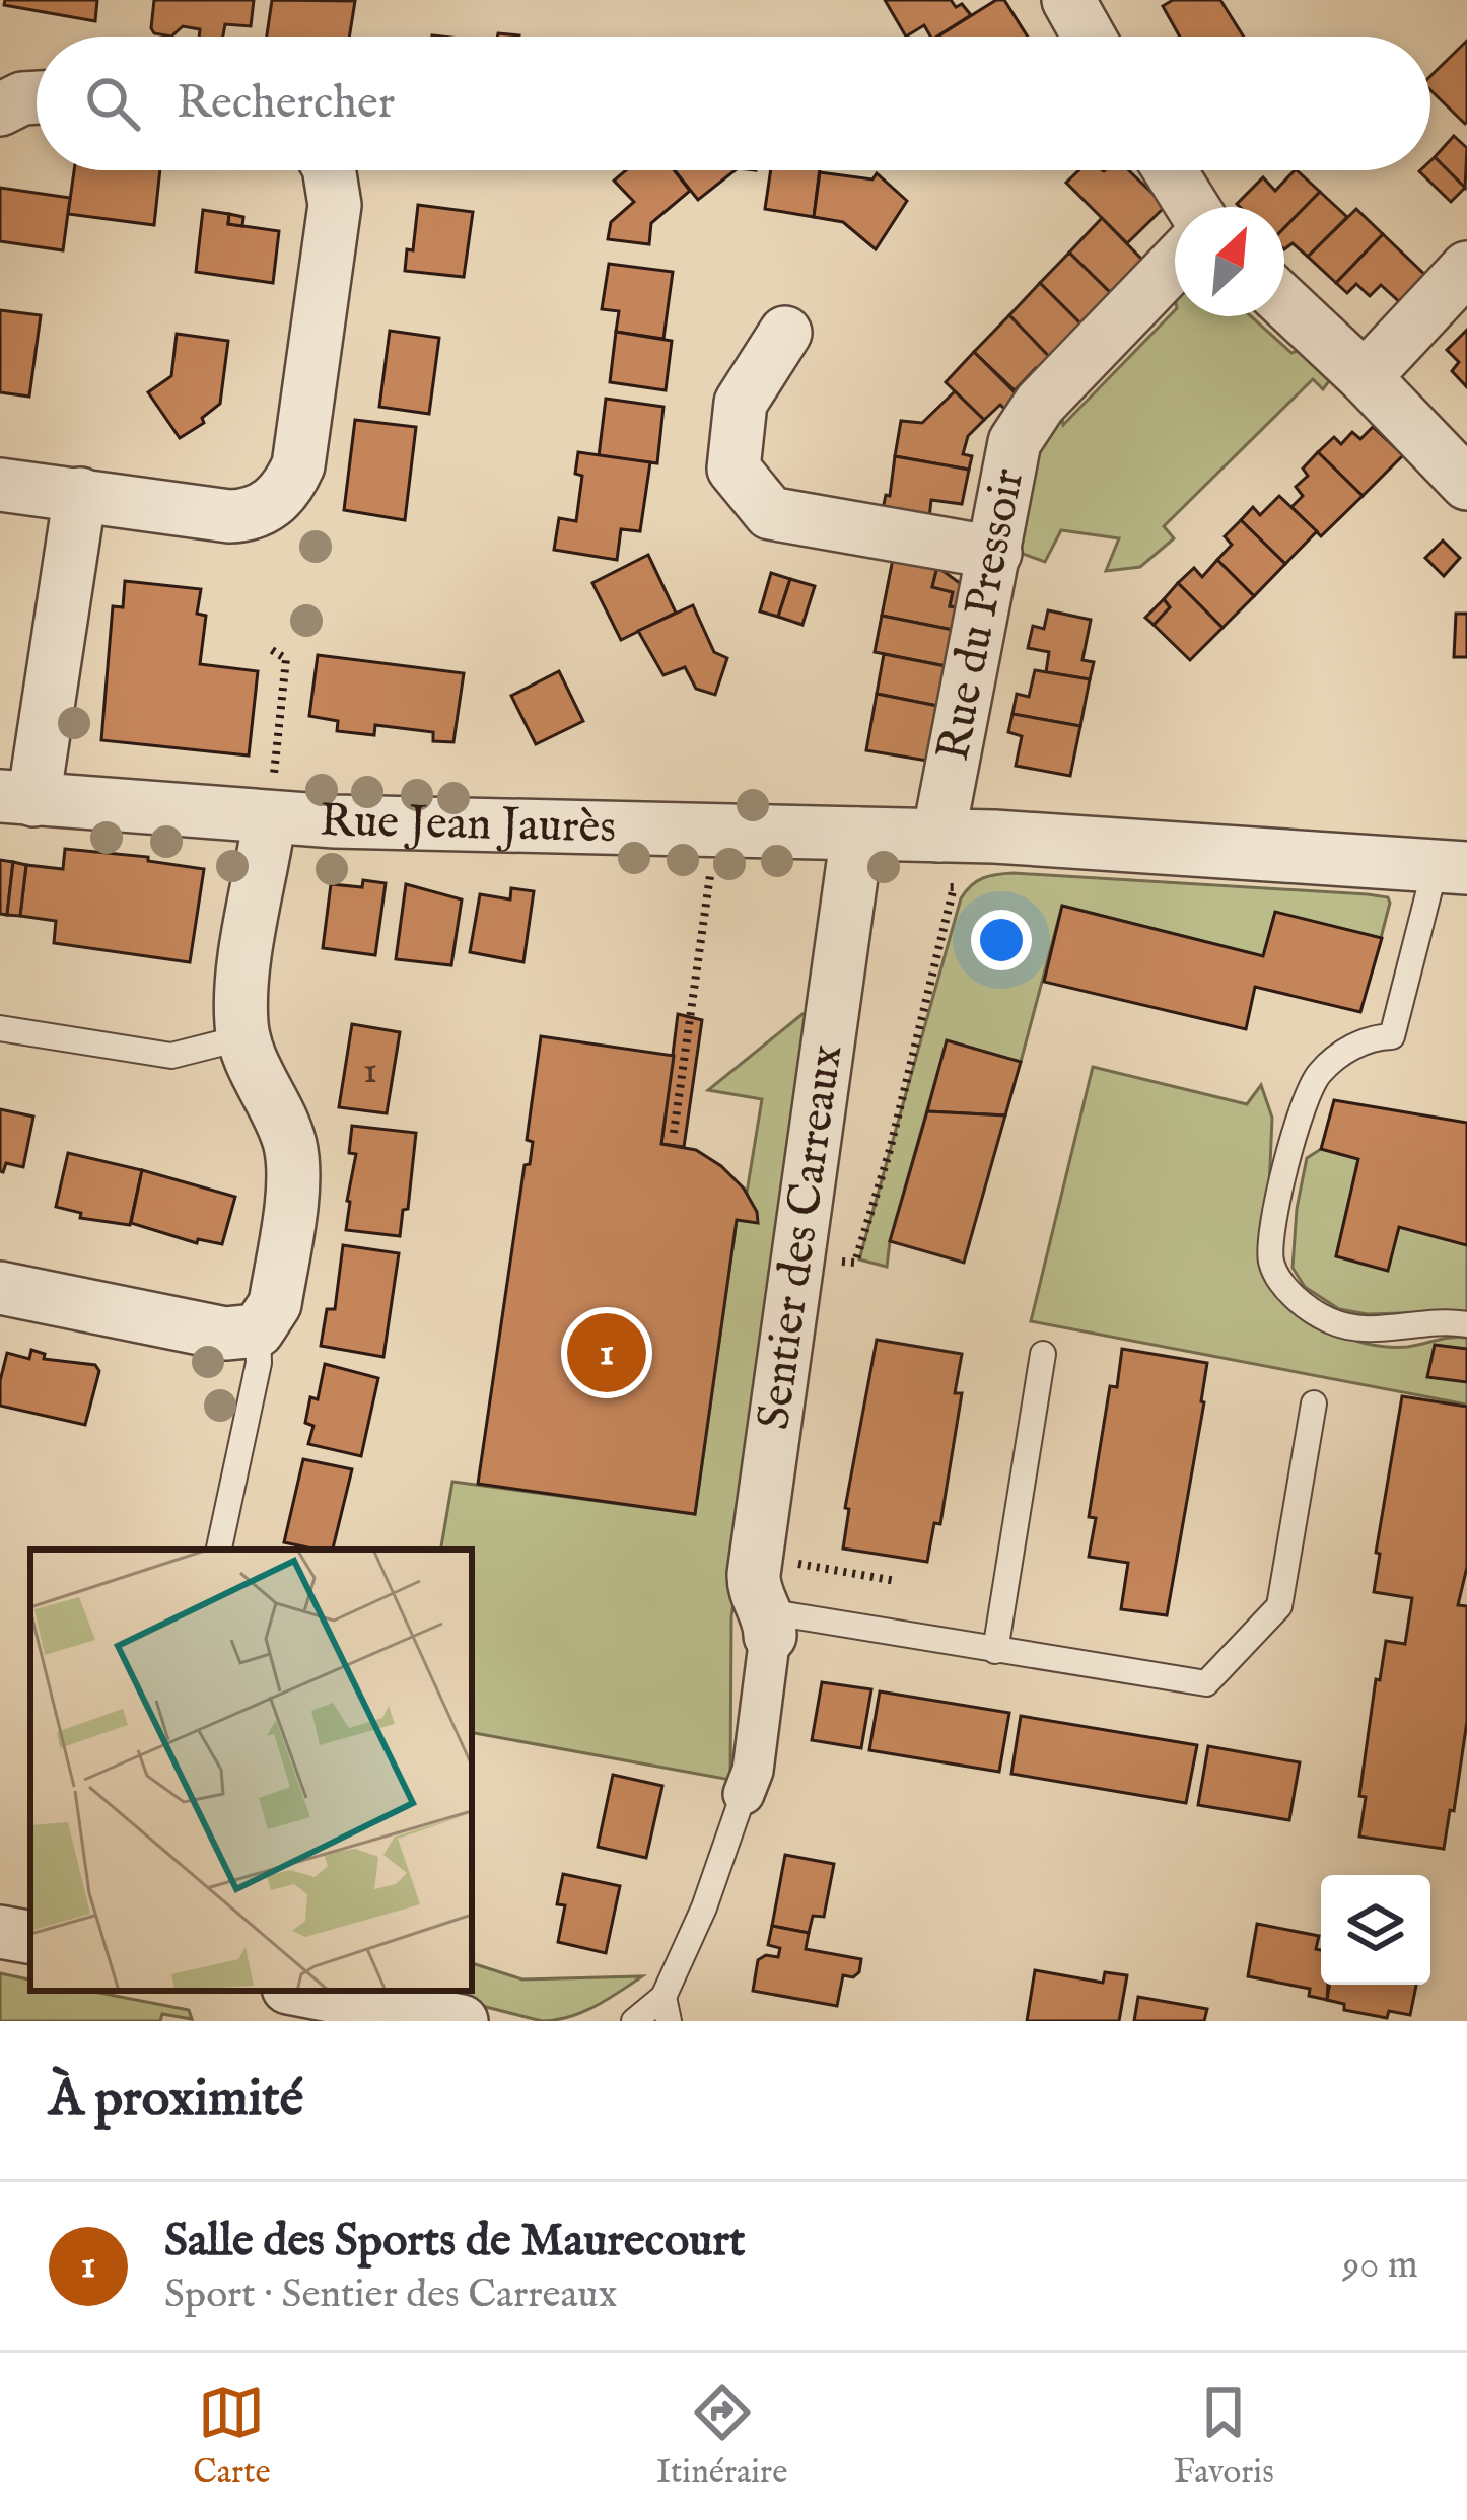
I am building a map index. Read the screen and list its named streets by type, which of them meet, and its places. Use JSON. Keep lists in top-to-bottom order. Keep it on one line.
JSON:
{"streets":{"street":["Rue du Pressoir","Rue Jean Jaurès","Sentier des Carreaux"]},"crossings":[["Rue du Pressoir","Rue Jean Jaurès"],["Rue du Pressoir","Sentier des Carreaux"],["Rue Jean Jaurès","Sentier des Carreaux"]],"house_numbers":["1"],"north":"top right","page":{"search":"Rechercher","pins":"1","heading":"À proximité","list":[{"mark":"1","name":"Salle des Sports de Maurecourt","note":"Sport · Sentier des Carreaux","value":"90 m"}],"nav":["Carte","Itinéraire","Favoris"]}}
